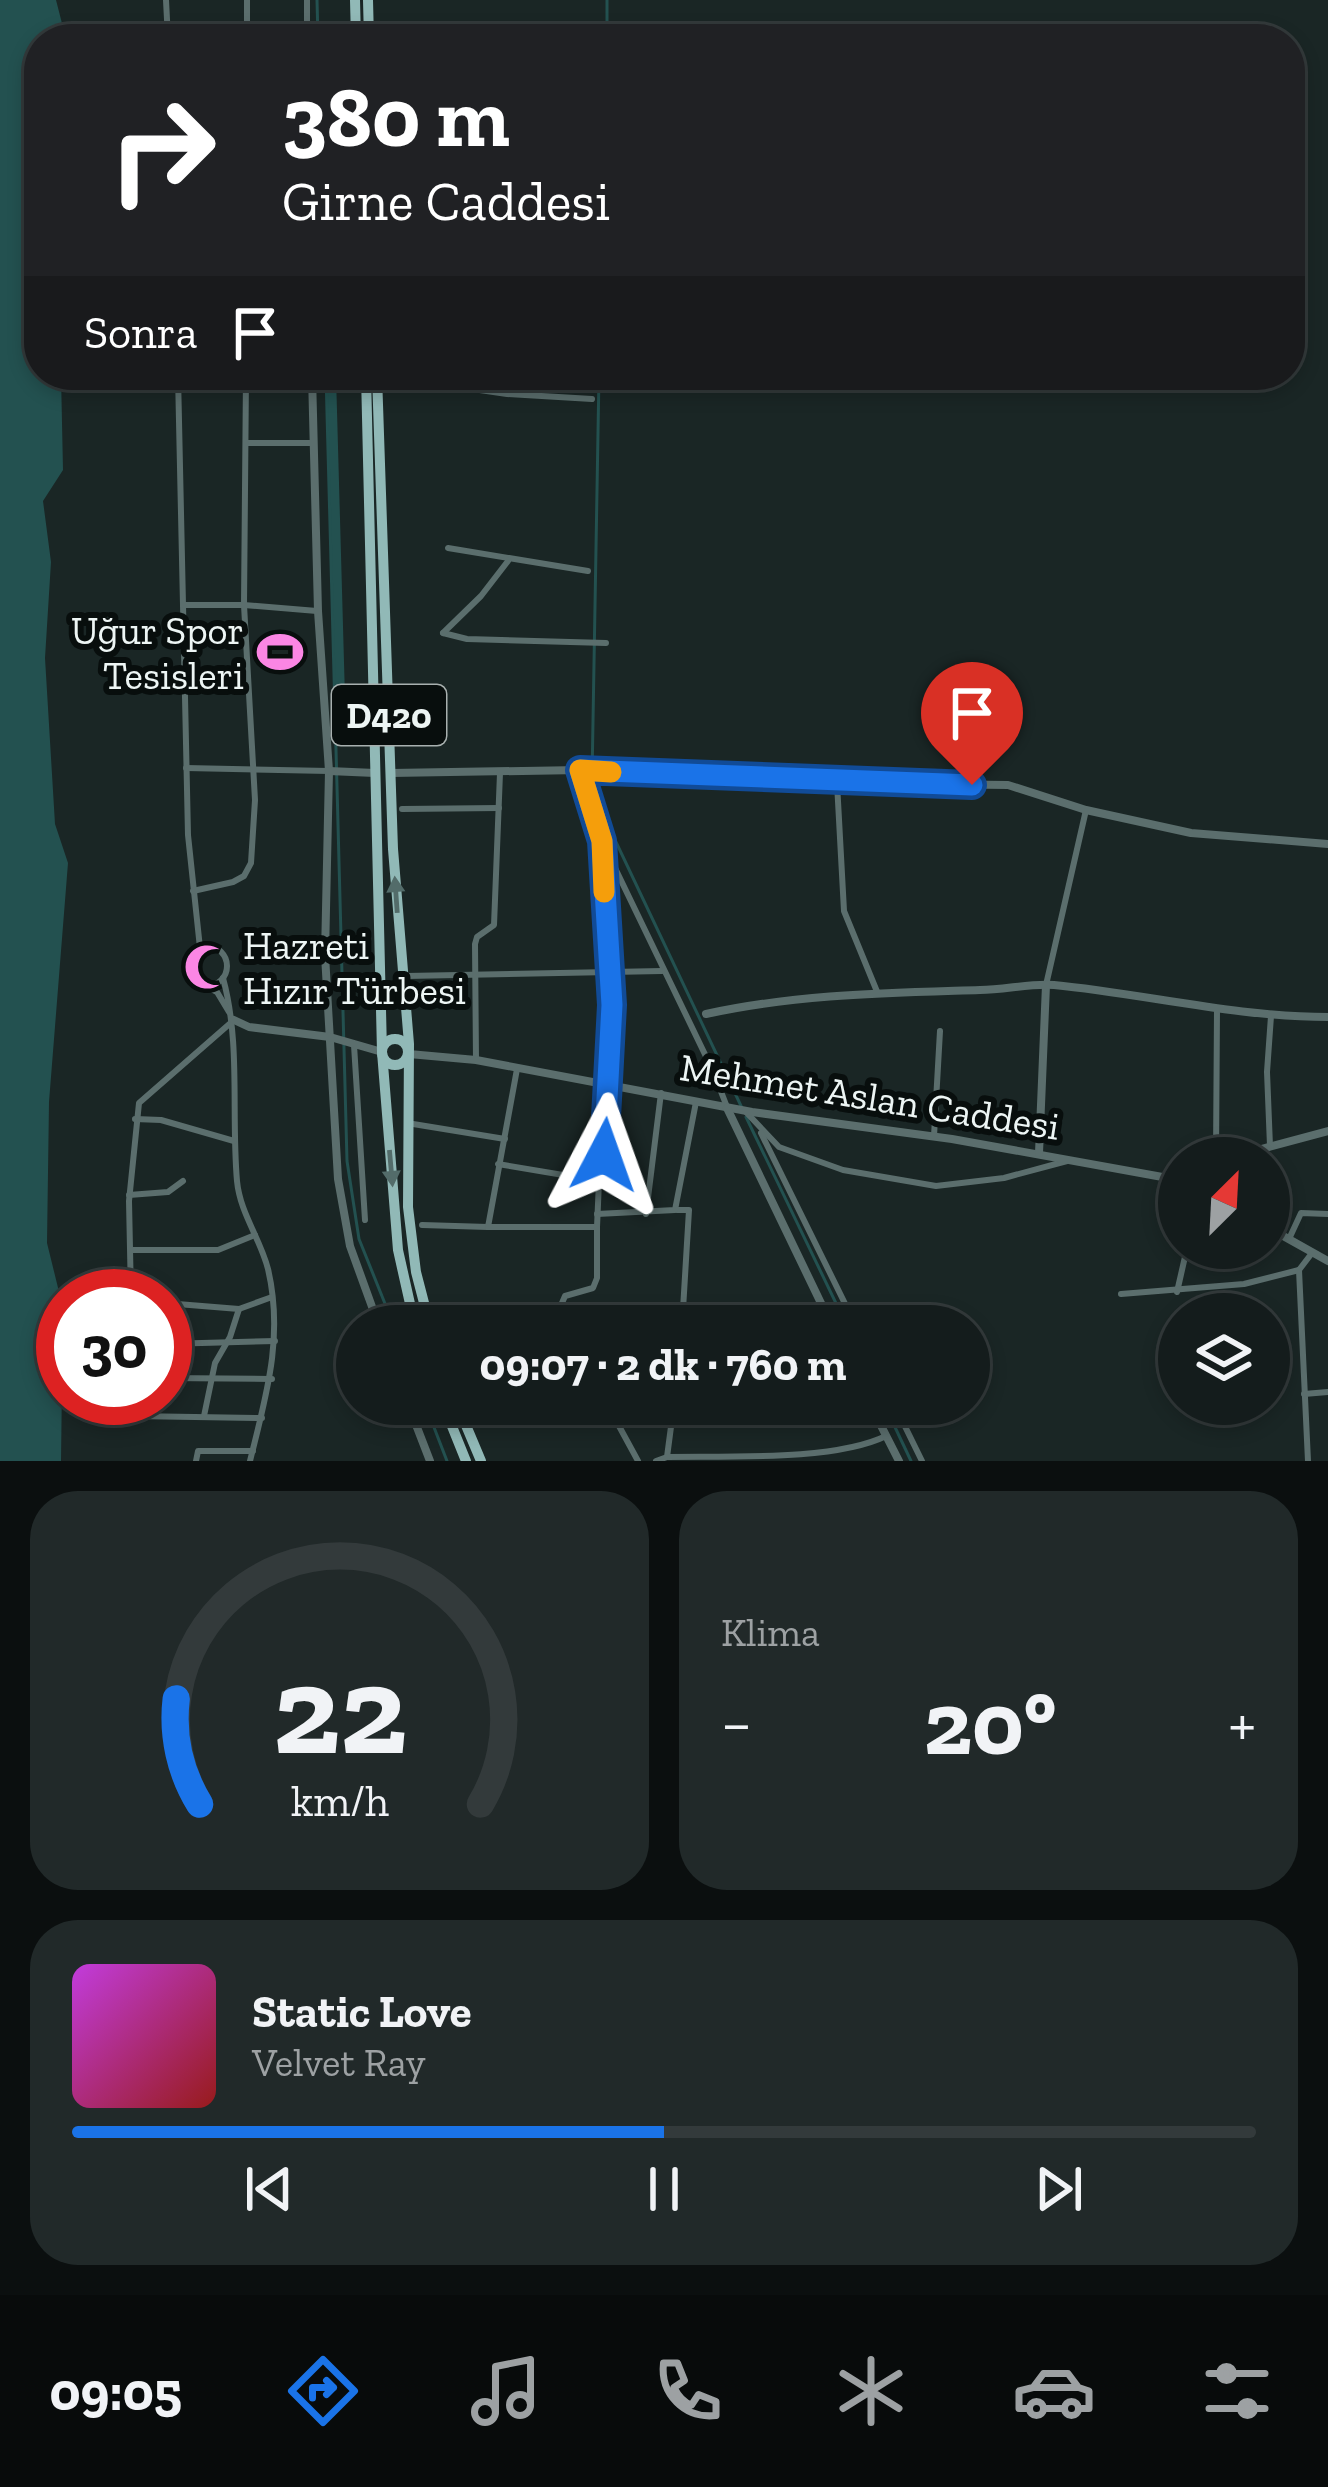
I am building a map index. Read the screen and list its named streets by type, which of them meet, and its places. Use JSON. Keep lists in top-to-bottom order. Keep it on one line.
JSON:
{"streets":{"main road":["D420"],"street":["Mehmet Aslan Caddesi"]},"crossings":[["D420","Mehmet Aslan Caddesi"]],"places":{"sports":["Uğur Spor Tesisleri"],"mosque":["Hazreti Hızır Türbesi"]},"north":"top right","page":{"turn":["380 m","Girne Caddesi"],"then":"Sonra","limit":"30","trip":"09:07 · 2 dk · 760 m","tile":"Klima","heat":["−","20°","+"],"song":["Static Love","Velvet Ray"],"tabs":"09:05","gauge":["22","km/h"]}}
